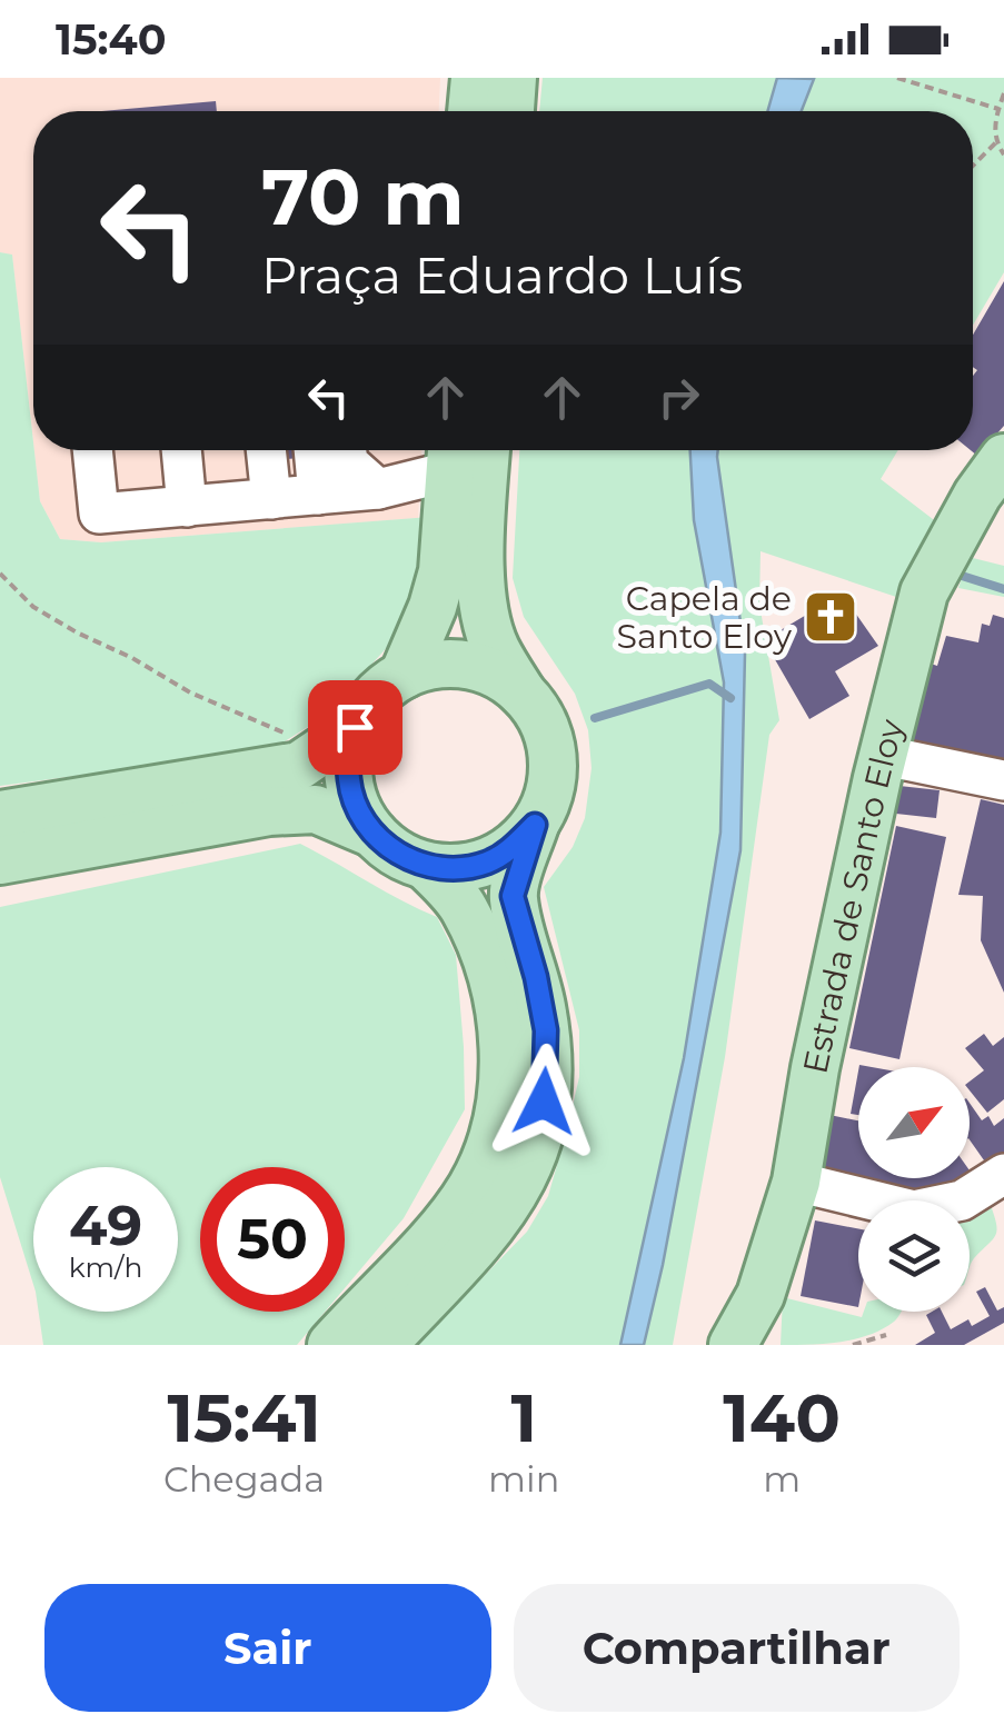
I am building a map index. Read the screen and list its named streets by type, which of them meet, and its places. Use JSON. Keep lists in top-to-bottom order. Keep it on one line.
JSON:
{"streets":{"main road":["Estrada de Santo Eloy"]},"places":{"church":["Capela de Santo Eloy"]},"north":"top right","page":{"status":"15:40","turn":["70 m","Praça Eduardo Luís"],"speed":"49 km/h","limit":"50","eta":["15:41","Chegada","1","min","140","m"],"buttons":["Sair","Compartilhar"]}}
